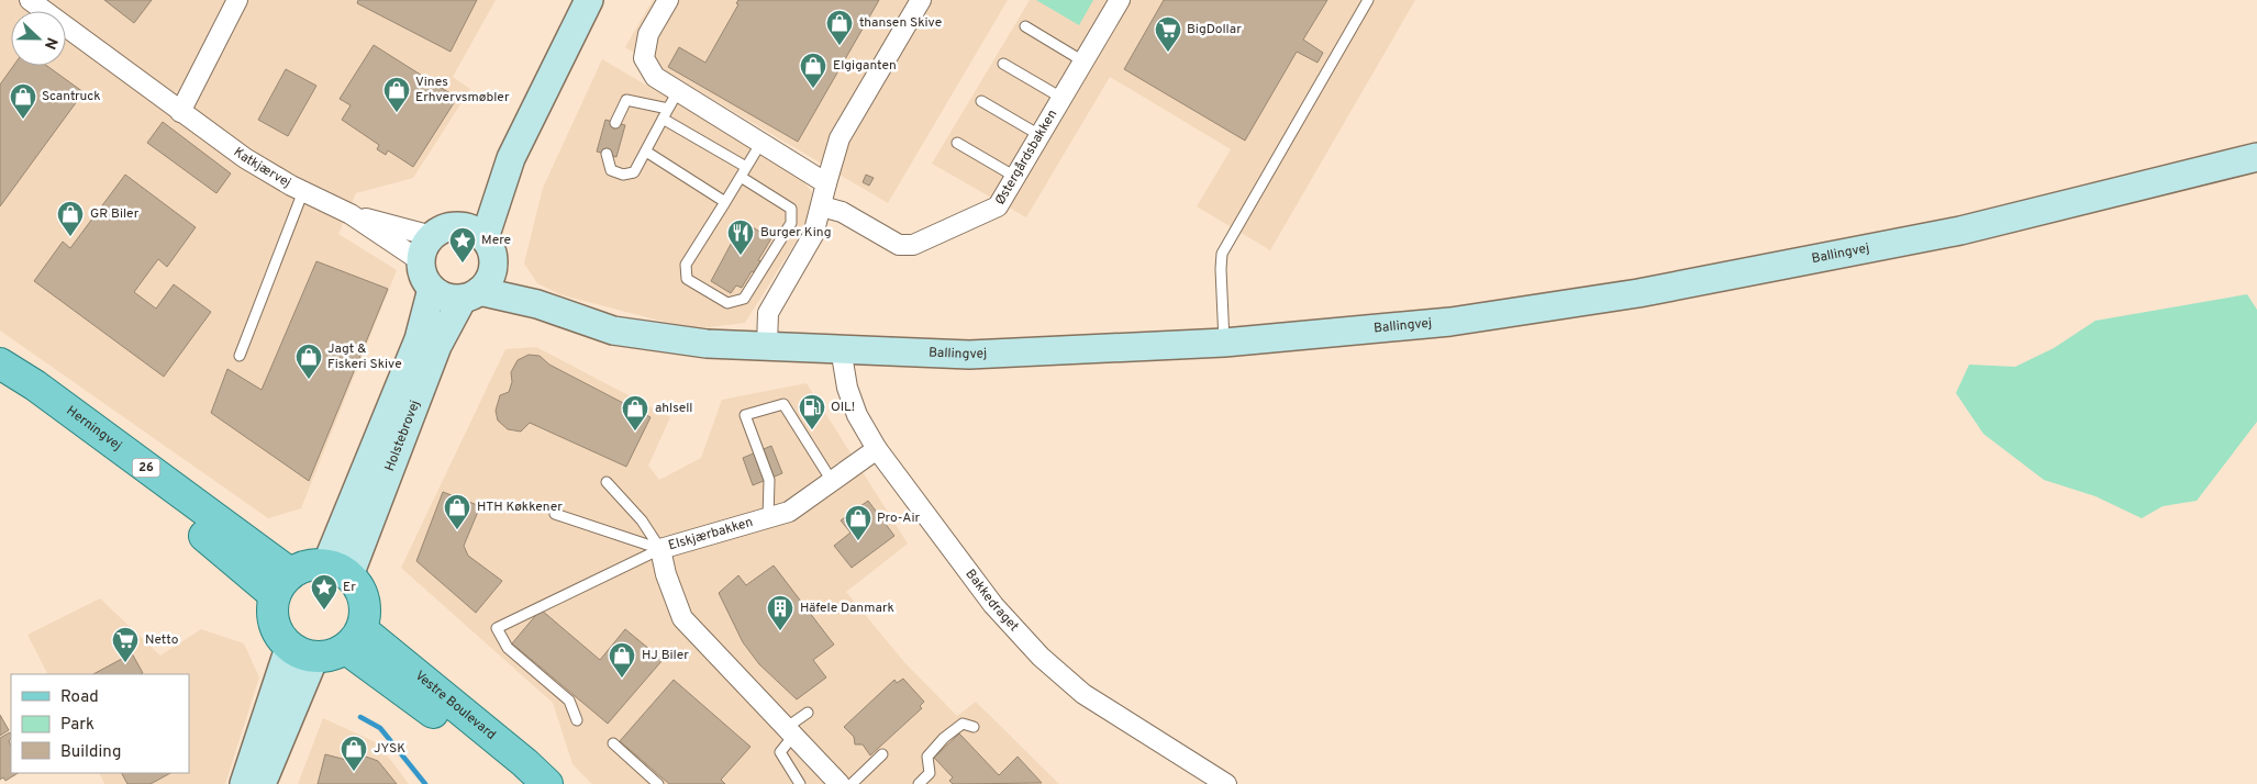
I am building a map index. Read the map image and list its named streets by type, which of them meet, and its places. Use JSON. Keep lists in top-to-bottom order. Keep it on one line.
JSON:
{"streets":{"main road":["Ballingvej","Herningvej","Holstebrovej","26","Vestre Boulevard"],"street":["Østergårdsbakken","Katkjærvej","Elskjærbakken","Bakkedraget"]},"crossings":[["Katkjærvej","Ballingvej"],["Katkjærvej","Holstebrovej"],["Ballingvej","Holstebrovej"],["Ballingvej","Bakkedraget"],["Herningvej","Holstebrovej"],["Herningvej","Vestre Boulevard"],["Holstebrovej","Vestre Boulevard"],["Elskjærbakken","Bakkedraget"]],"places":{"shop":["thansen Skive","Elgiganten","Vines Erhvervsmøbler","Scantruck","GR Biler","Jagt & Fiskeri Skive","ahlsell","HTH Køkkener","Pro-Air","HJ Biler","JYSK"],"supermarket":["BigDollar","Netto"],"restaurant":["Burger King"],"place":["Mere","Er"],"fuel station":["OIL!"],"building":["Häfele Danmark"]},"legend":["Road","Park","Building"],"north":"right"}
